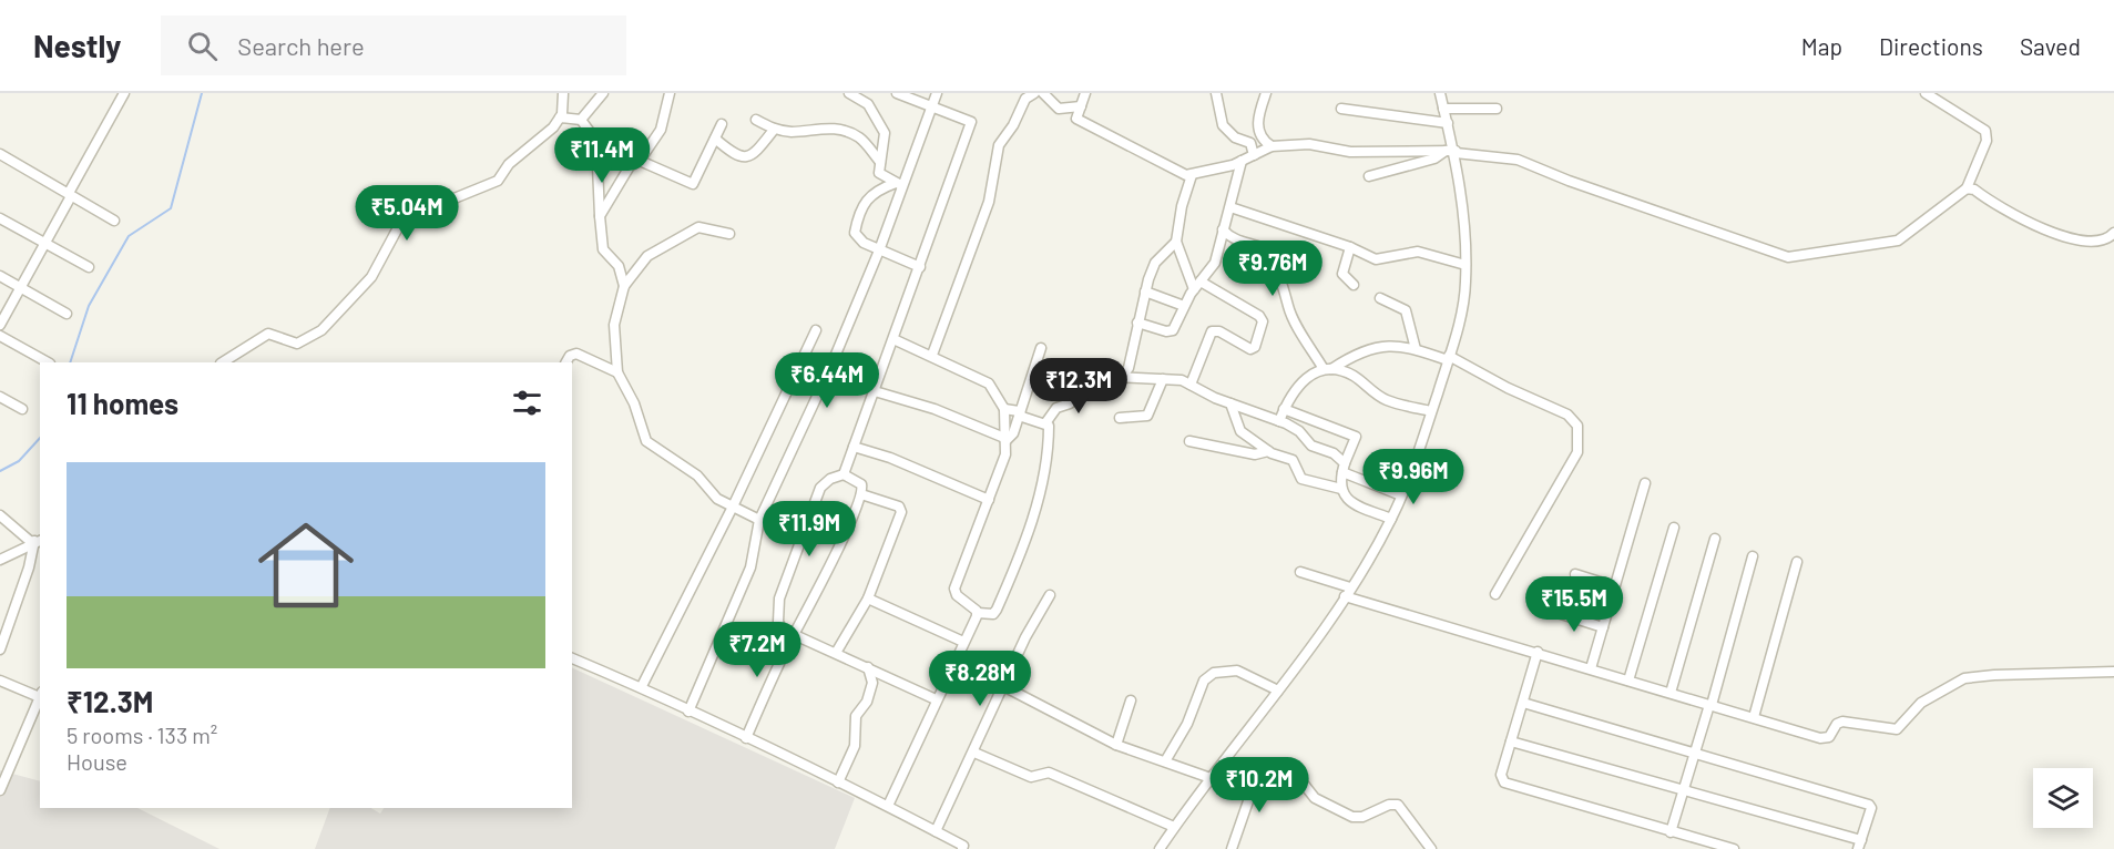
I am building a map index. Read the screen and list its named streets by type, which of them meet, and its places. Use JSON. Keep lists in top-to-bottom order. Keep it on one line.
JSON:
{"page":{"header":"Nestly","search":"Search here","nav":["Map","Directions","Saved"],"price":["₹11.4M","₹5.04M","₹9.76M","₹6.44M","₹12.3M","₹9.96M","₹11.9M","₹15.5M","₹7.2M","₹8.28M","₹10.2M"],"heading":"11 homes","list":[{"name":"₹12.3M","note":"5 rooms · 133 m² · House"}]}}
